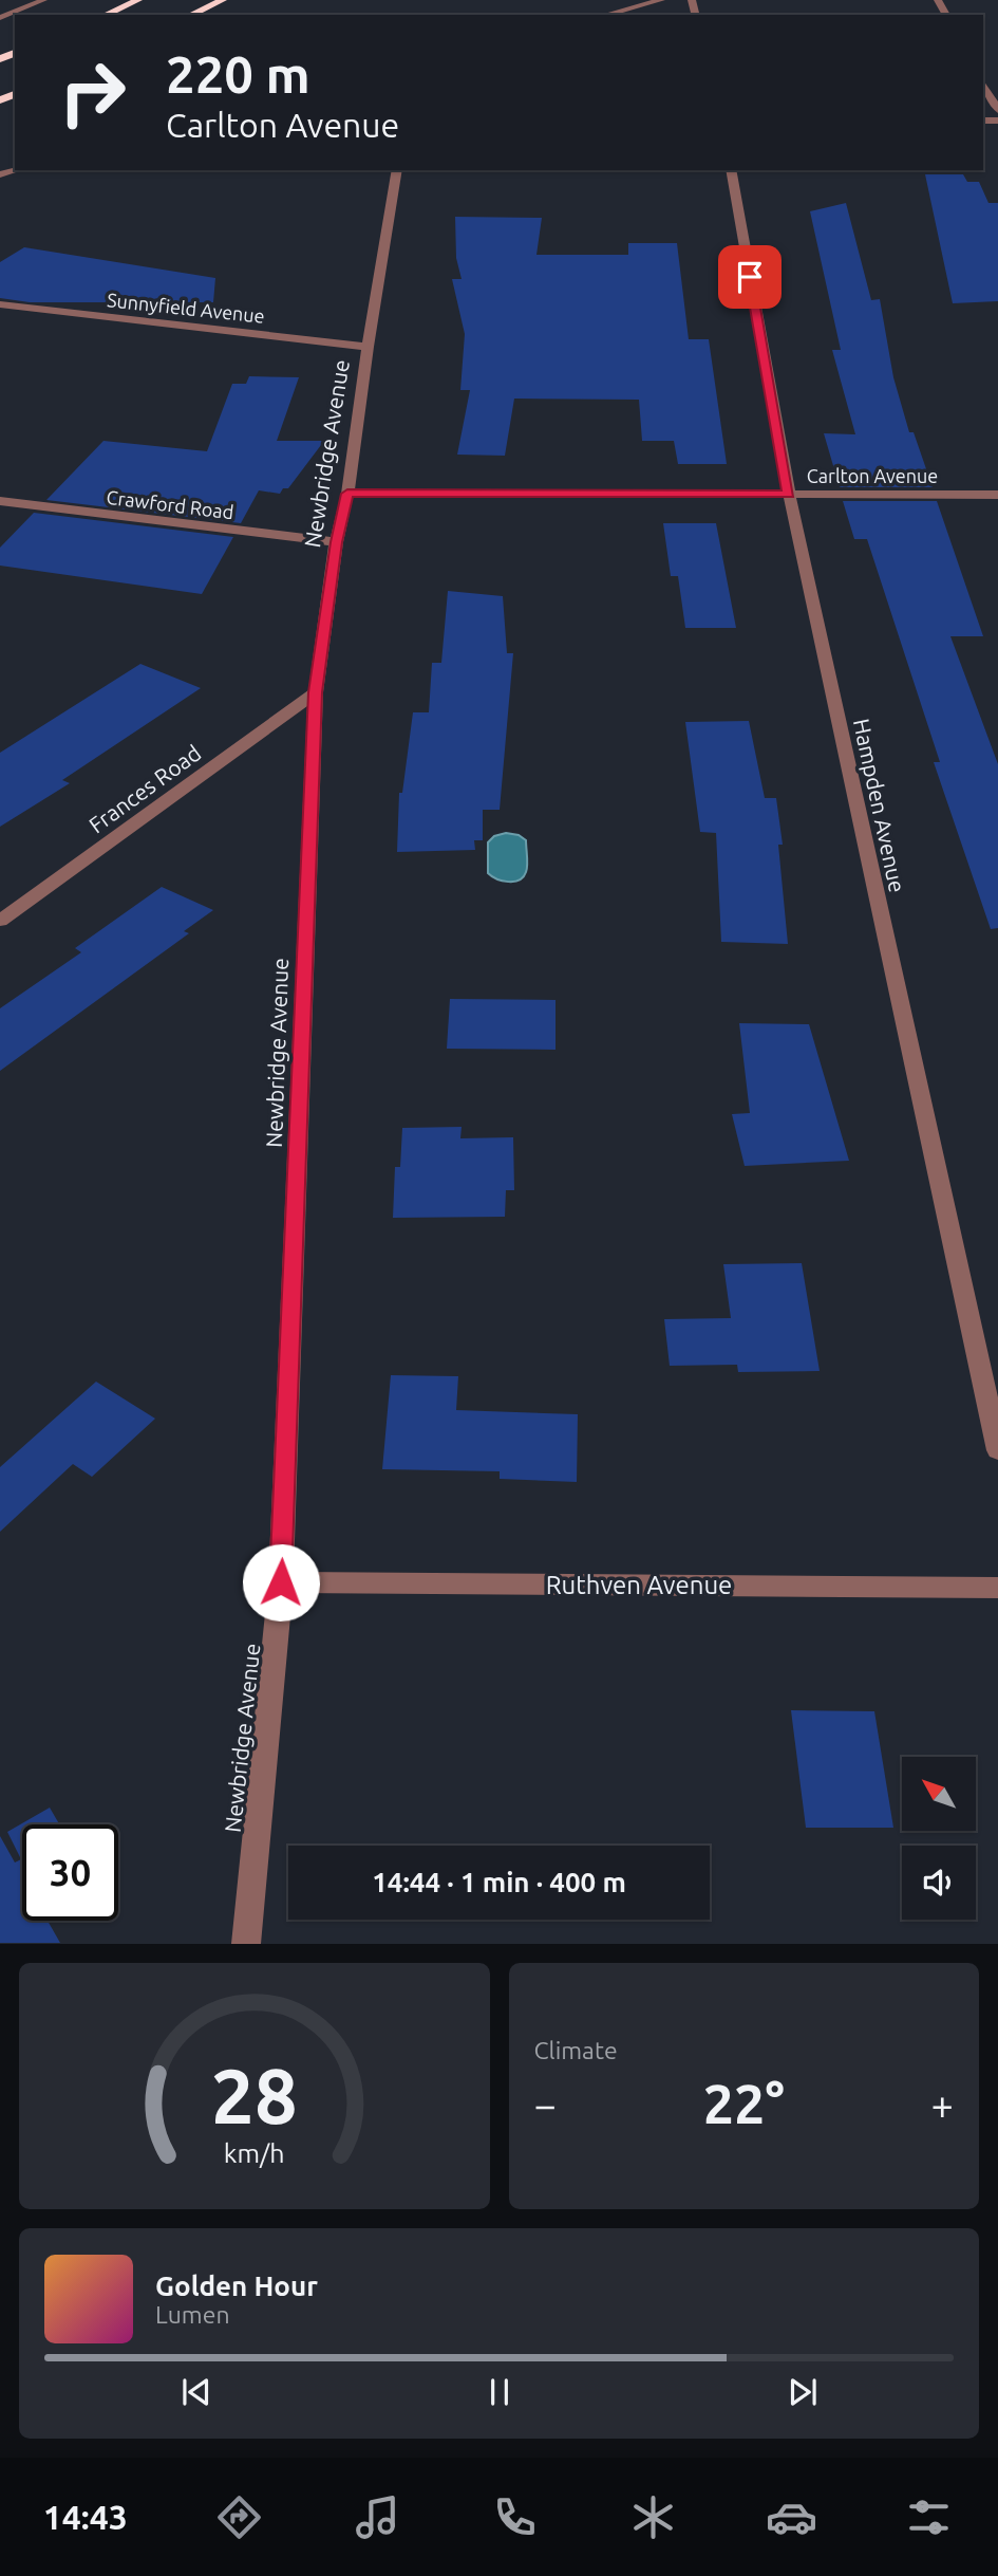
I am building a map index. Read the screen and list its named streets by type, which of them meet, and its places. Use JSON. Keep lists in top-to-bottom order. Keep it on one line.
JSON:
{"streets":{"street":["Sunnyfield Avenue","Newbridge Avenue","Carlton Avenue","Crawford Road","Frances Road","Hampden Avenue","Ruthven Avenue"]},"crossings":[["Sunnyfield Avenue","Newbridge Avenue"],["Newbridge Avenue","Carlton Avenue"],["Newbridge Avenue","Crawford Road"],["Newbridge Avenue","Frances Road"],["Newbridge Avenue","Ruthven Avenue"],["Carlton Avenue","Hampden Avenue"]],"north":"top left","page":{"turn":["220 m","Carlton Avenue"],"limit":"30","trip":"14:44 · 1 min · 400 m","tile":"Climate","heat":["−","22°","+"],"song":["Golden Hour","Lumen"],"tabs":"14:43","gauge":["28","km/h"]}}
